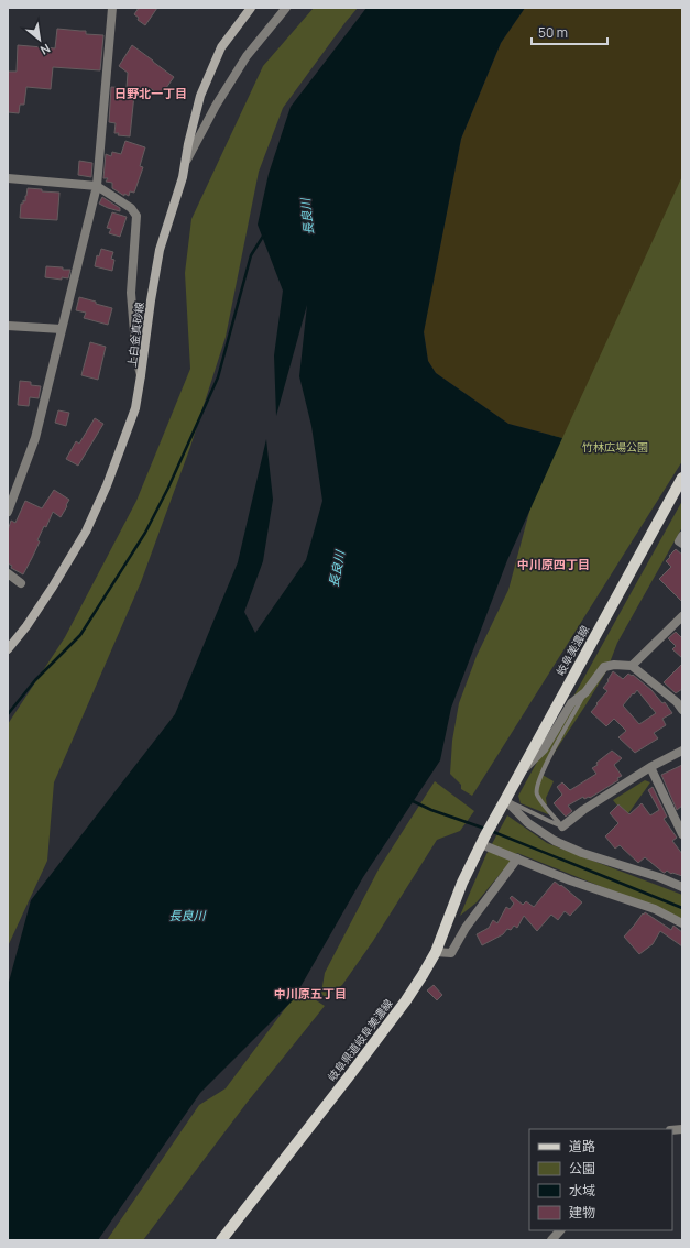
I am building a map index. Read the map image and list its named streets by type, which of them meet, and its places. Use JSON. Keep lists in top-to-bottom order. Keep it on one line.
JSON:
{"streets":{"main road":["上白金真砂線","岐阜美濃線","岐阜県道岐阜美濃線"]},"crossings":[["岐阜美濃線","岐阜県道岐阜美濃線"]],"districts":["日野北一丁目","中川原四丁目","中川原五丁目"],"water":["長良川"],"parks":["竹林広場公園"],"legend":["道路","公園","水域","建物"],"scale_bar":"50 m","north":"bottom right"}
